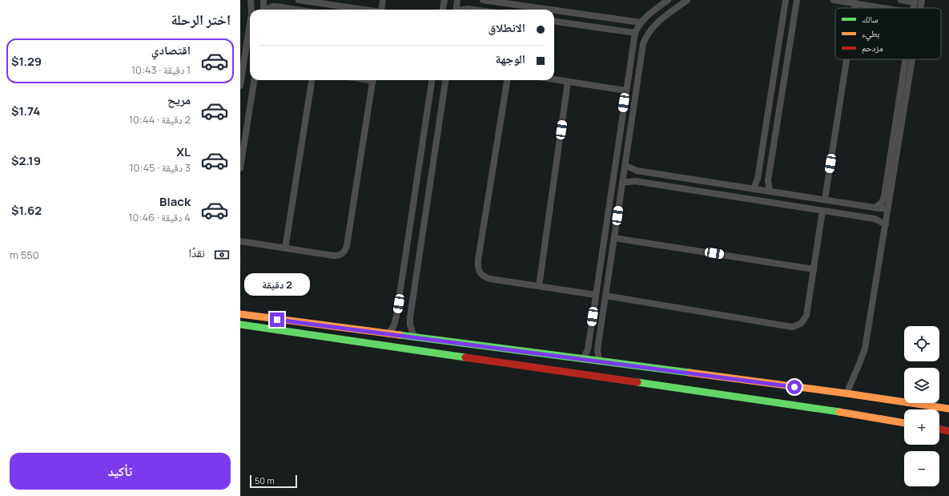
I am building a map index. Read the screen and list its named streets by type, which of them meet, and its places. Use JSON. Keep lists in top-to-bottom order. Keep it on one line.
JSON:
{"legend":["سالك","بطيء","مزدحم"],"scale_bar":"50 m","page":{"heading":"اختر الرحلة","banner":["الانطلاق","الوجهة"],"list":[{"name":"اقتصادي","note":"1 دقيقة · 10:43","value":"$1.29"},{"name":"مريح","note":"2 دقيقة · 10:44","value":"$1.74"},{"name":"XL","note":"3 دقيقة · 10:45","value":"$2.19"},{"name":"Black","note":"4 دقيقة · 10:46","value":"$1.62"}],"pay":["نقدًا","550 m"],"bubble":"2 دقيقة","map_buttons":["+","−"],"buttons":"تأكيد","scale":"50 m"}}
